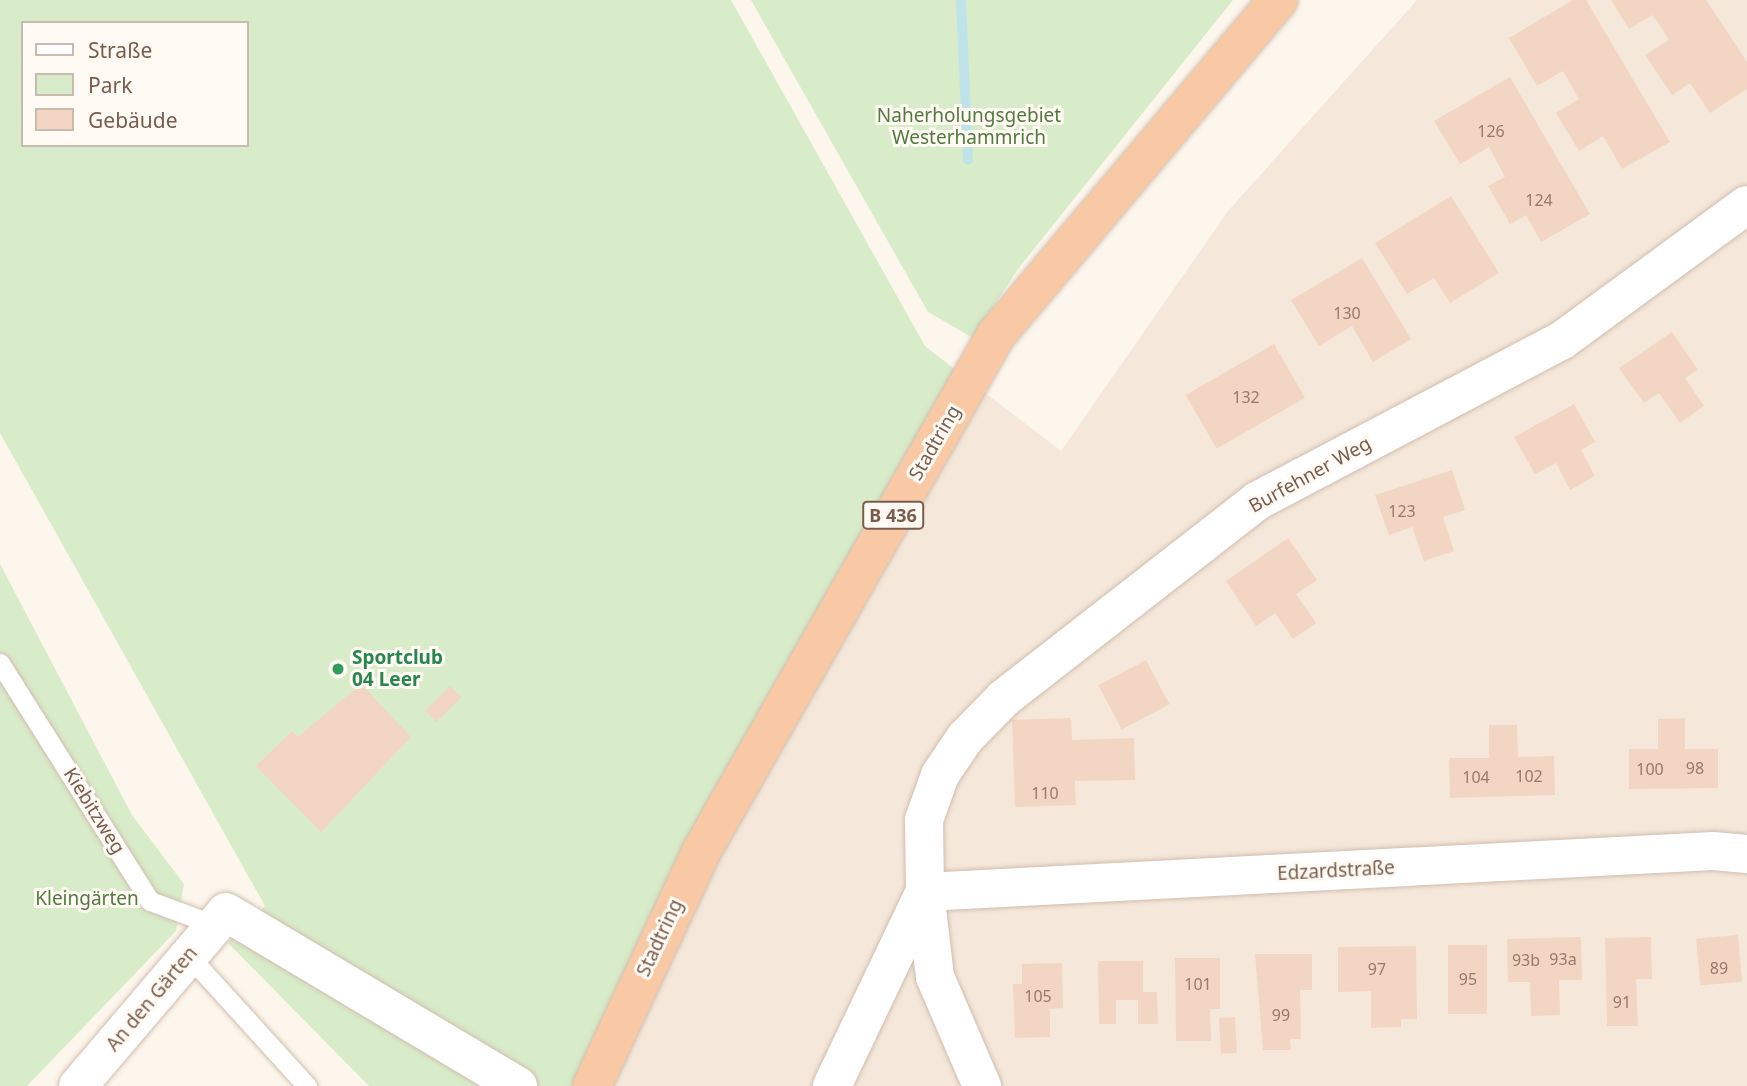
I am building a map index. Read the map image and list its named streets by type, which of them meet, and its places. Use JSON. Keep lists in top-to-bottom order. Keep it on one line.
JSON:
{"streets":{"highway":["Stadtring","B 436"],"street":["Burfehner Weg","Edzardstraße","An den Gärten"],"lane":["Kiebitzweg"]},"crossings":[["Burfehner Weg","Edzardstraße"],["Kiebitzweg","An den Gärten"]],"parks":["Naherholungsgebiet Westerhammrich","Kleingärten"],"places":["Sportclub 04 Leer"],"house_numbers":["126","124","130","132","123","98","100","102","104","110","93a","93b","89","97","95","101","105","91","99"],"legend":["Straße","Park","Gebäude"]}
